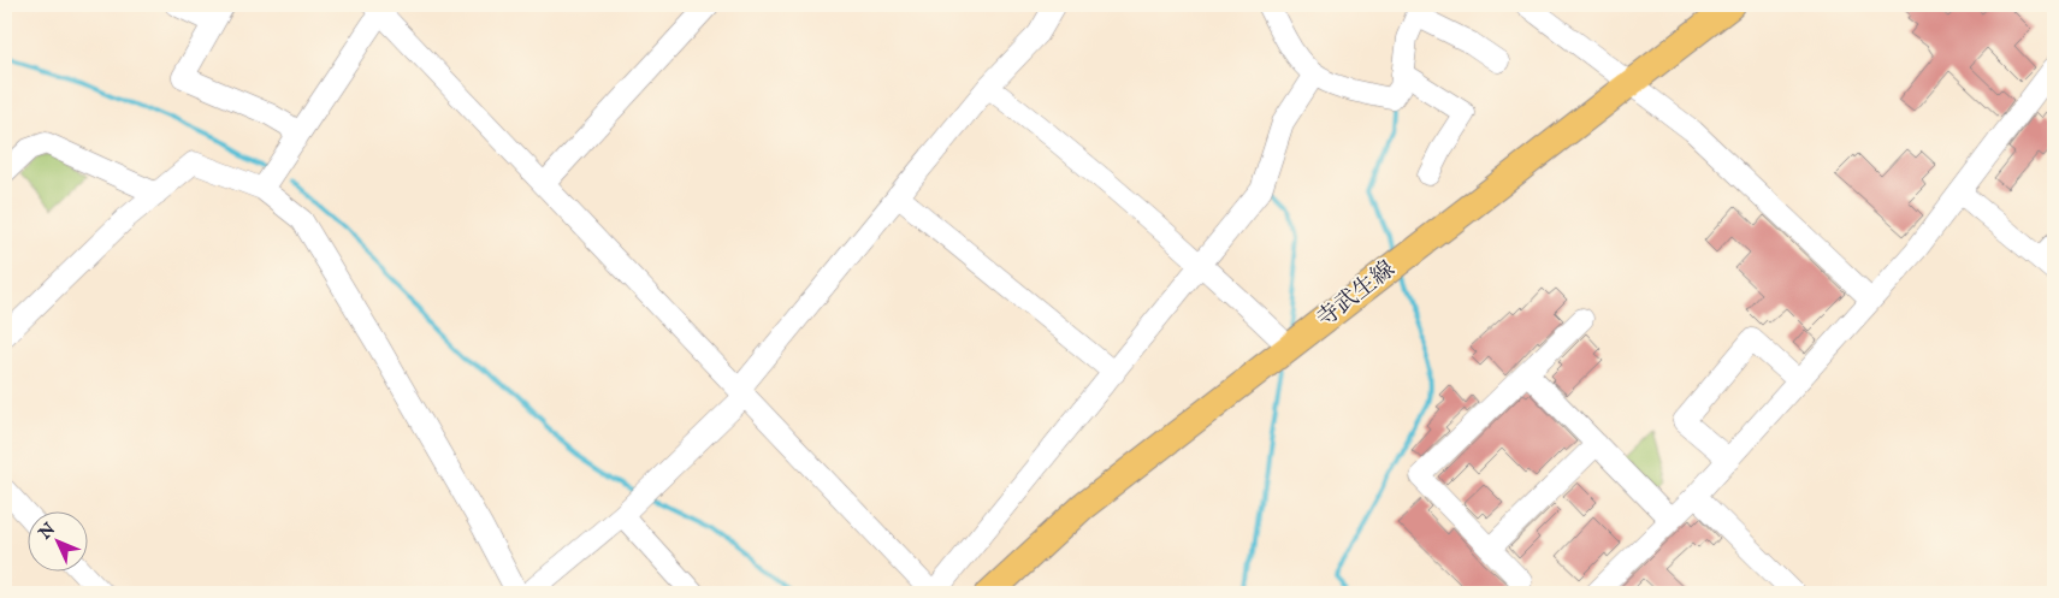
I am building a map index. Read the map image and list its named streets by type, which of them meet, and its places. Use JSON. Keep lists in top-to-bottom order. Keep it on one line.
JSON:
{"streets":{"main road":["寺武生線"]},"north":"top left"}
